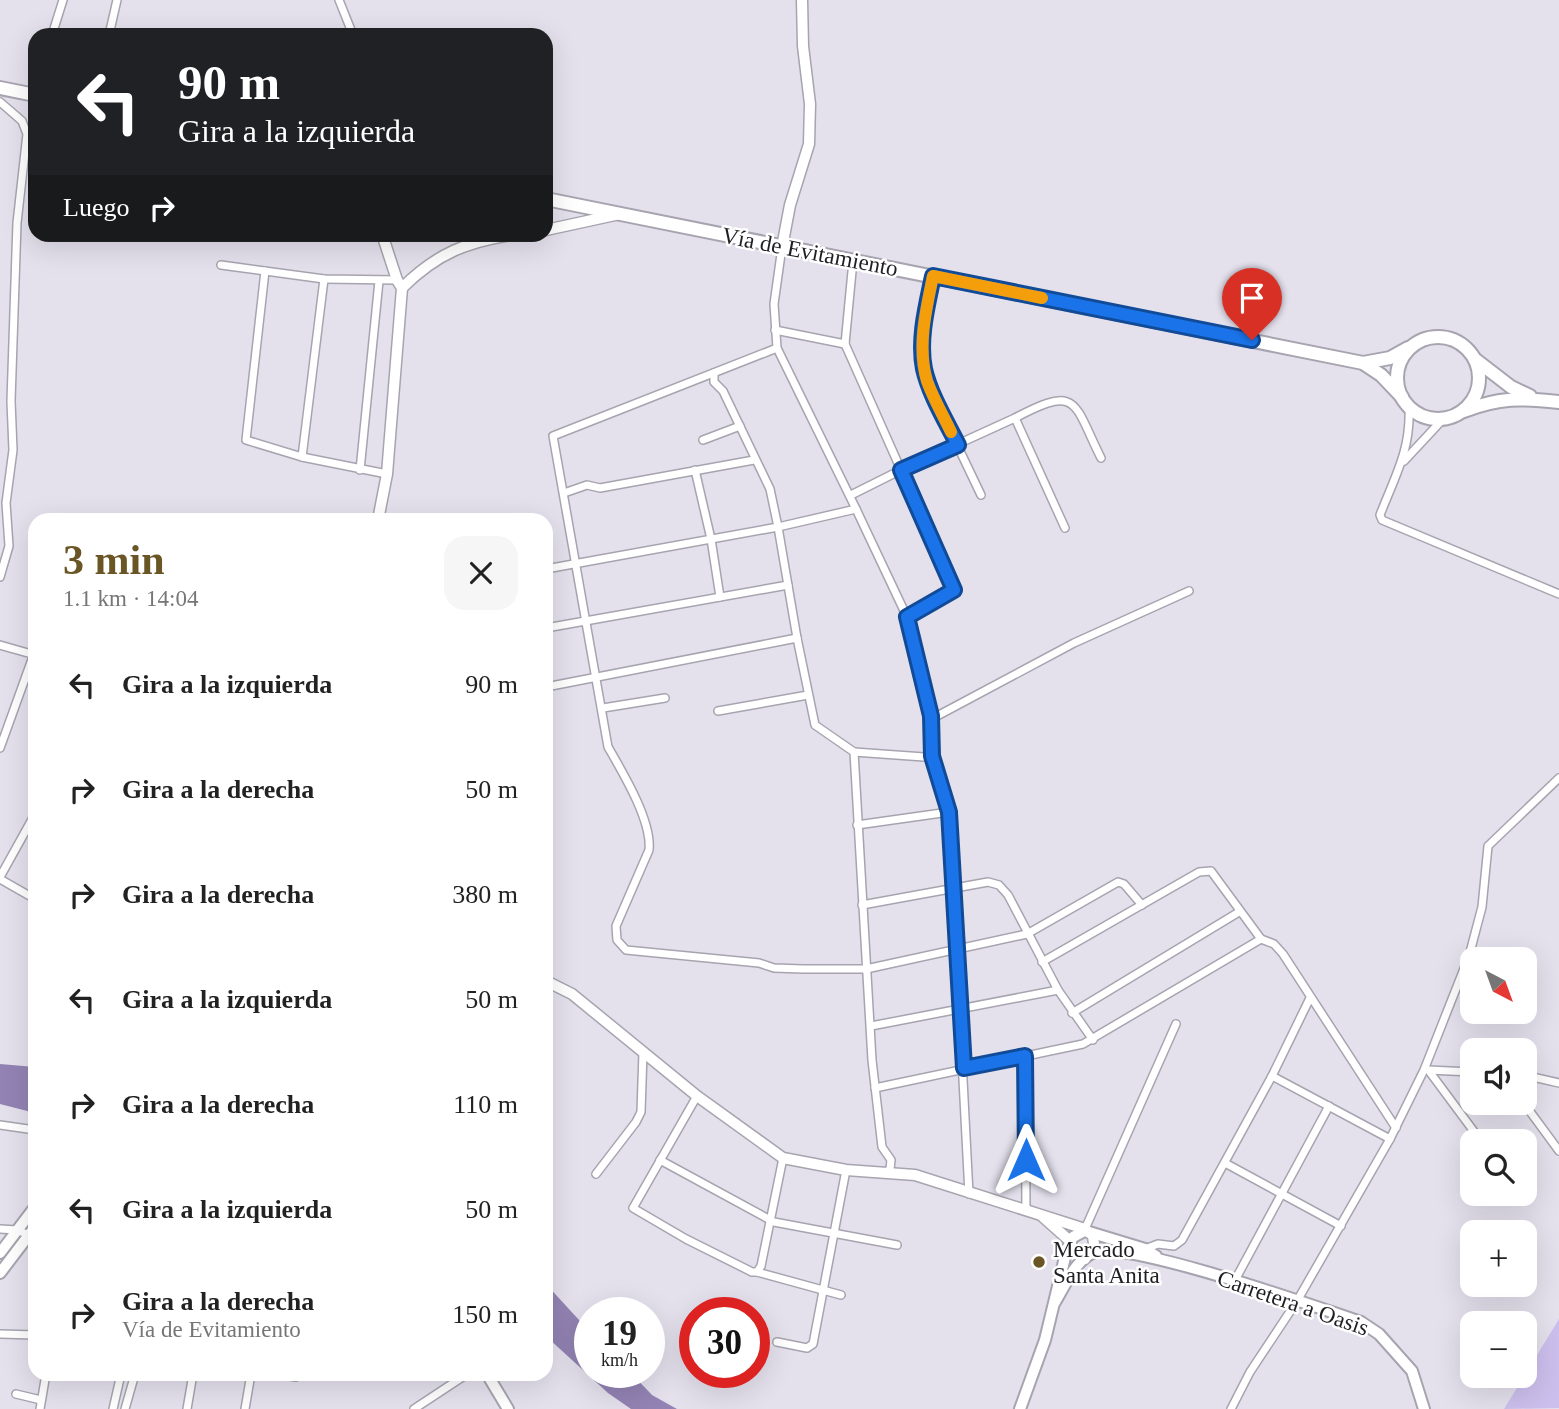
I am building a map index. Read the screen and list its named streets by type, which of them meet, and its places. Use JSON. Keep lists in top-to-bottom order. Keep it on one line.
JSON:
{"streets":{"highway":["Vía de Evitamiento"],"main road":["Carretera a Oasis"]},"places":["Mercado Santa Anita"],"north":"bottom right","page":{"turn":["90 m","Gira a la izquierda"],"then":"Luego","heading":["3 min","1.1 km · 14:04"],"list":[{"name":"Gira a la izquierda","value":"90 m"},{"name":"Gira a la derecha","value":"50 m"},{"name":"Gira a la derecha","value":"380 m"},{"name":"Gira a la izquierda","value":"50 m"},{"name":"Gira a la derecha","value":"110 m"},{"name":"Gira a la izquierda","value":"50 m"},{"name":"Gira a la derecha","note":"Vía de Evitamiento","value":"150 m"}],"map_buttons":["+","−"],"speed":"19 km/h","limit":"30"}}
